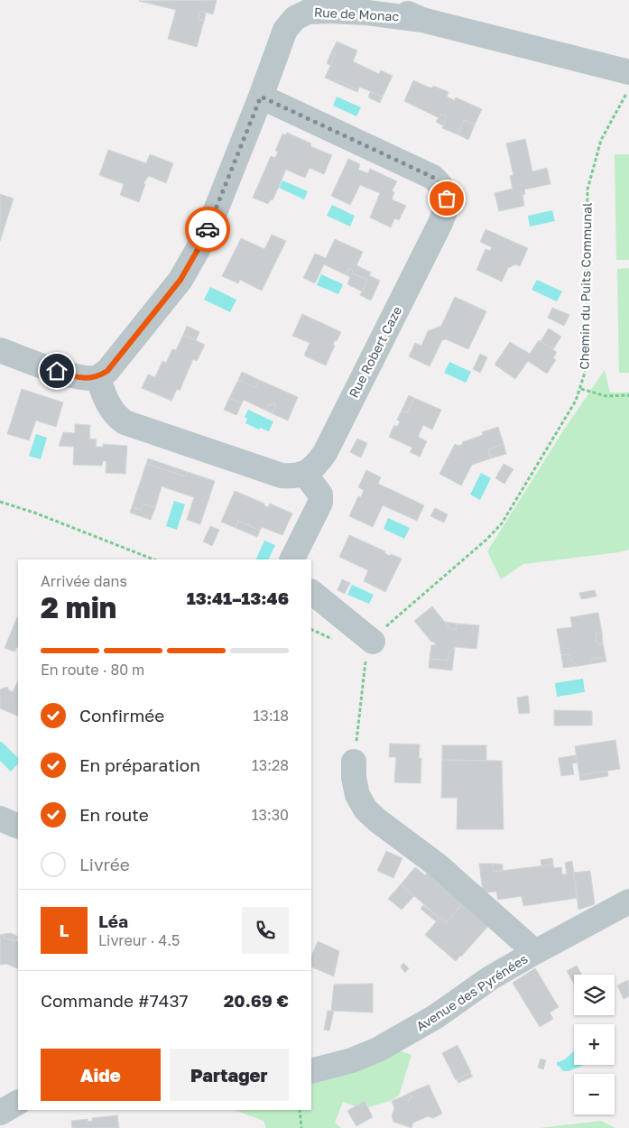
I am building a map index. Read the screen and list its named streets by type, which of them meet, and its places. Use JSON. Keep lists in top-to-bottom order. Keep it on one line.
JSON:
{"streets":{"street":["Rue de Monac","Rue Robert Caze","Avenue des Pyrénées"],"path":["Chemin du Puits Communal"]},"crossings":[["Rue de Monac","Rue Robert Caze"]],"page":{"heading":["2 min","Arrivée dans","13:41–13:46"],"panel":["Léa","Livreur · 4.5","Commande #7437","20.69 €"],"bar":"En route · 80 m","list":[["Confirmée","13:18"],["En préparation","13:28"],["En route","13:30"],"Livrée"],"round":"L","map_buttons":["+","−"],"buttons":["Aide","Partager"]}}
